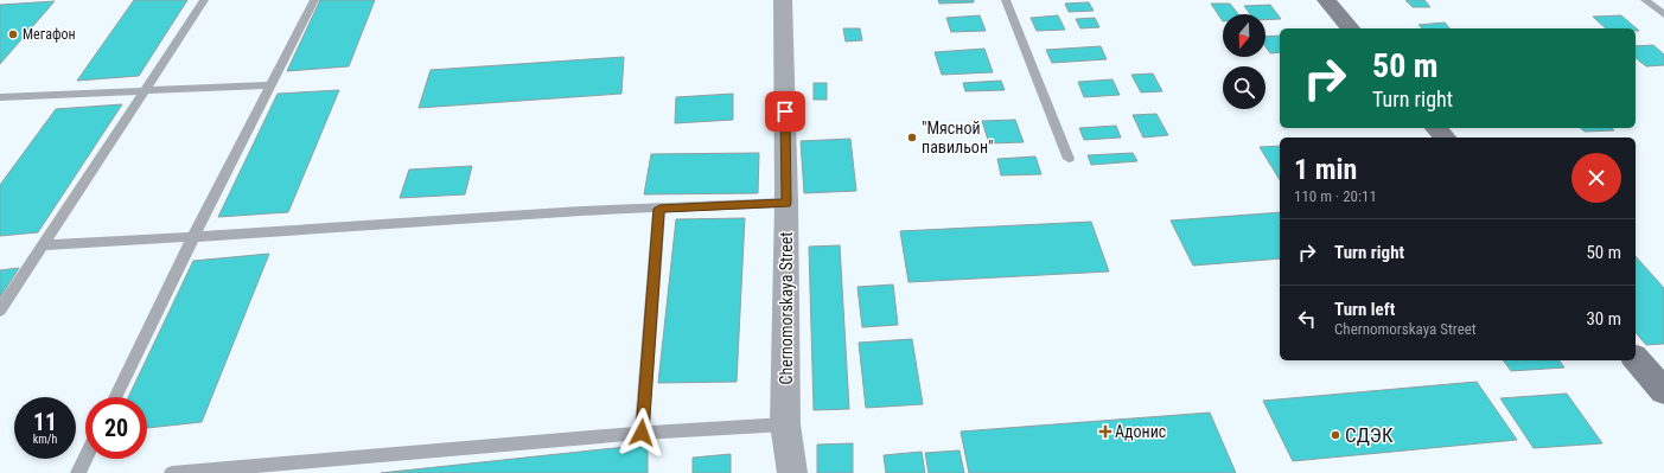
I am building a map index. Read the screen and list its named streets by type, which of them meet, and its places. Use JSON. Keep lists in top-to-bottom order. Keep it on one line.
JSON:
{"streets":{"street":["Chernomorskaya Street"]},"places":{"other":["Мегафон","\"Мясной павильон\"","СДЭК"],"health":["Адонис"]},"north":"bottom","page":{"turn":["50 m","Turn right"],"heading":["1 min","110 m · 20:11"],"list":[{"name":"Turn right","value":"50 m"},{"name":"Turn left","note":"Chernomorskaya Street","value":"30 m"}],"speed":"11 km/h","limit":"20"}}
